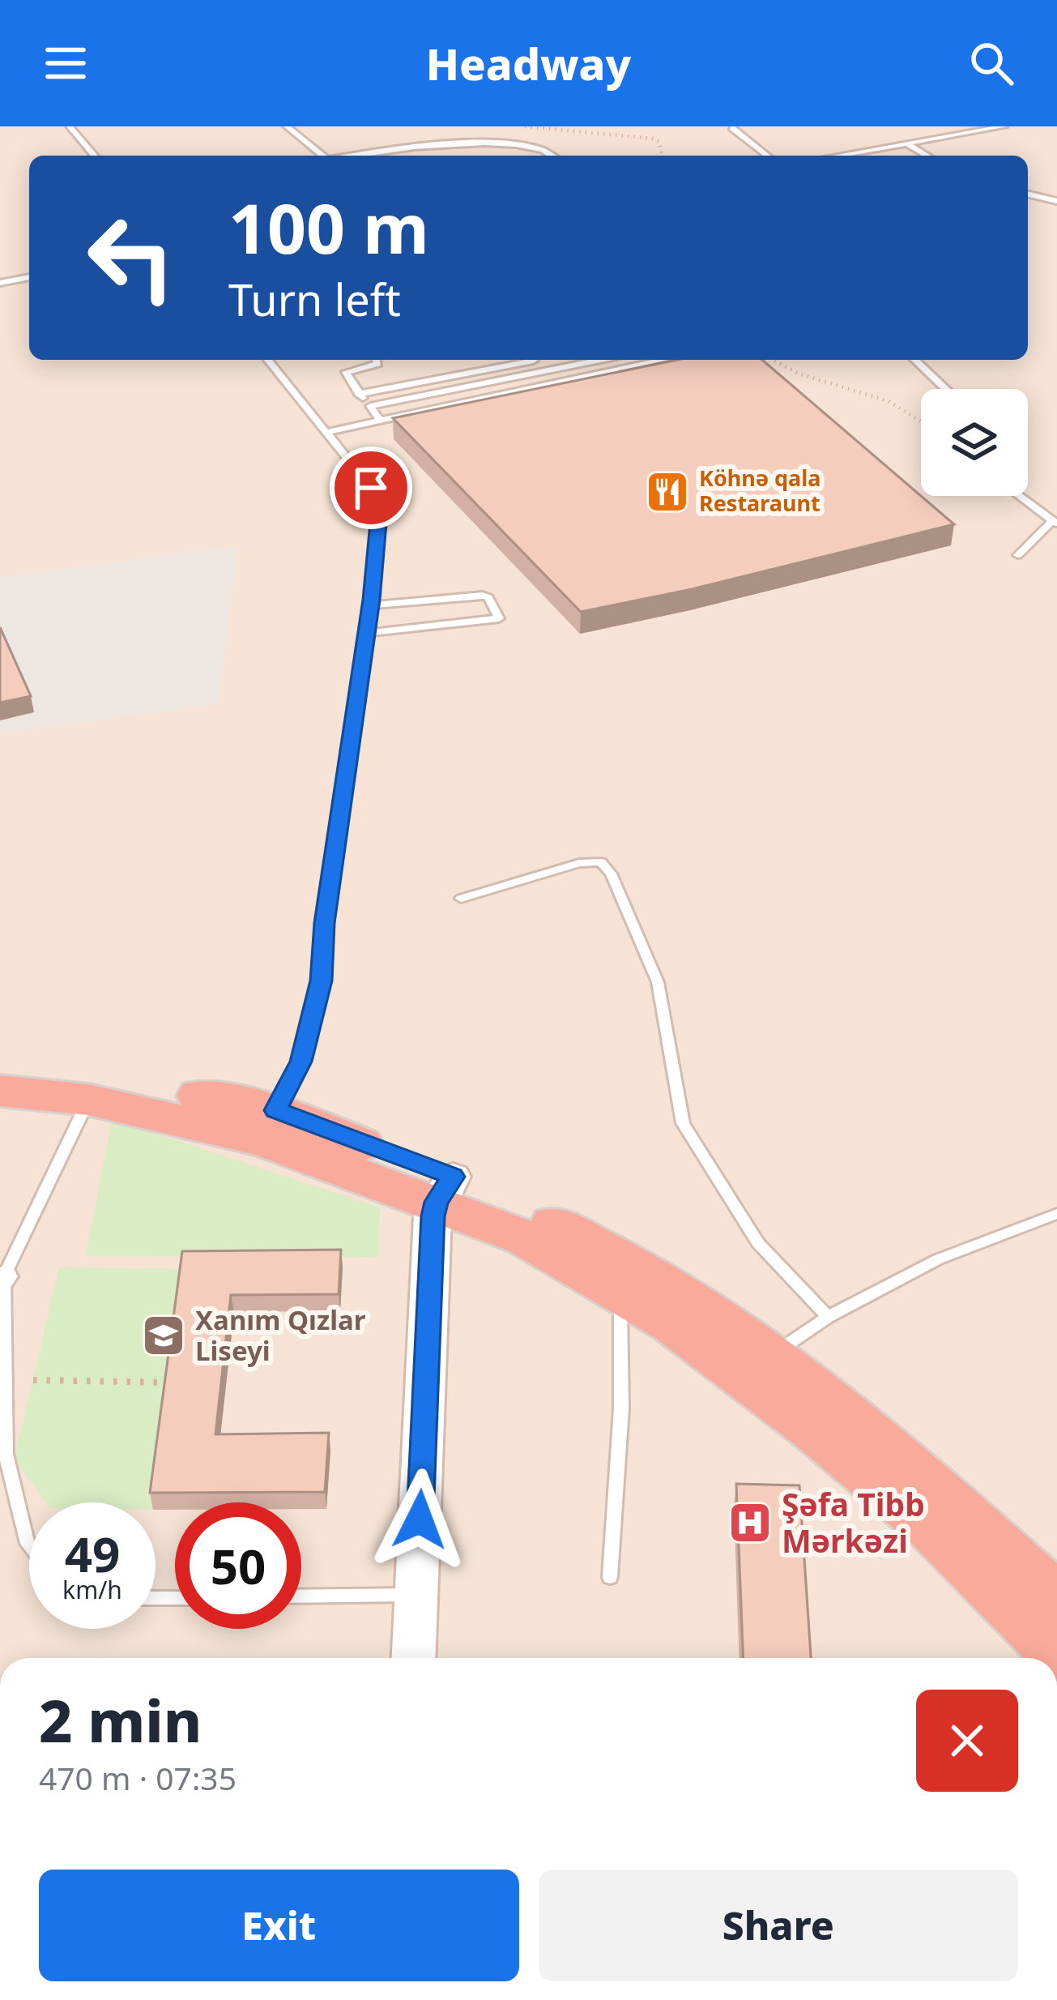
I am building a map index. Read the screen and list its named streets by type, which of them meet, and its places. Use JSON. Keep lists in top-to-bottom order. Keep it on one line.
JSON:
{"places":{"restaurant":["Köhnə qala Restaraunt"],"school or university":["Xanım Qızlar Liseyi"],"hospital":["Şəfa Tibb Mərkəzi"]},"page":{"header":"Headway","turn":["100 m","Turn left"],"speed":"49 km/h","limit":"50","heading":["2 min","470 m · 07:35"],"buttons":["Exit","Share"]}}
